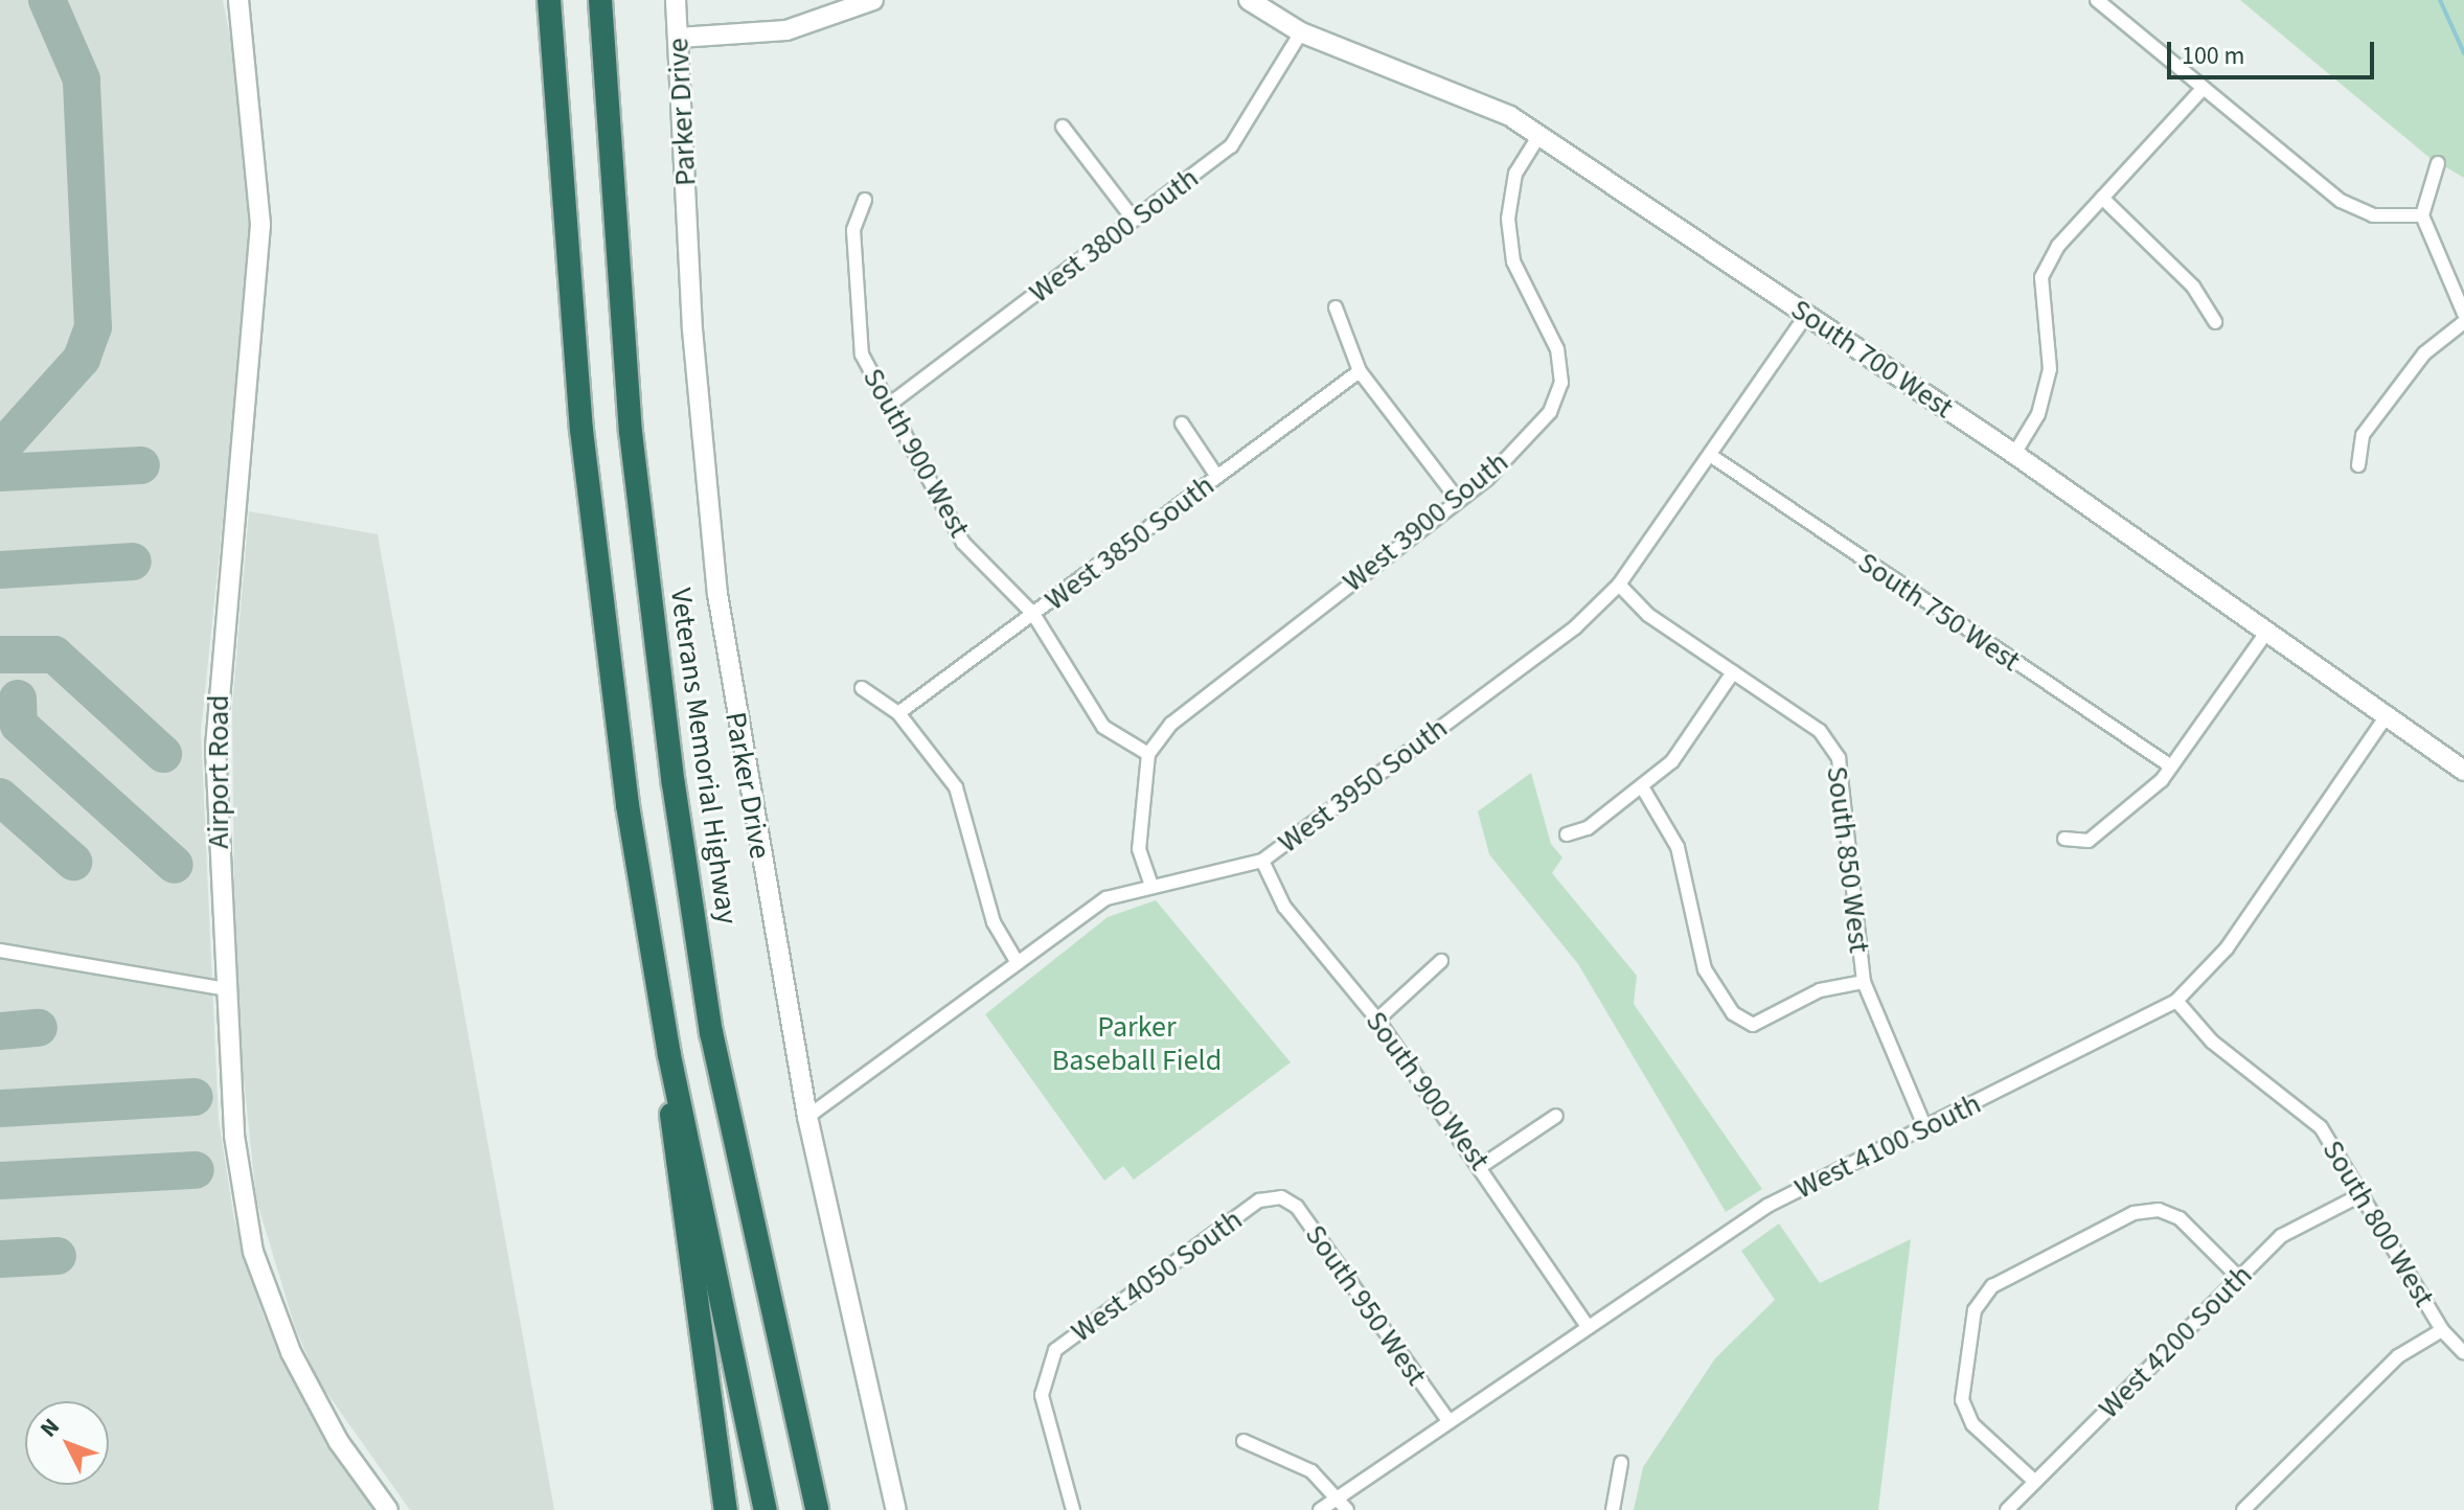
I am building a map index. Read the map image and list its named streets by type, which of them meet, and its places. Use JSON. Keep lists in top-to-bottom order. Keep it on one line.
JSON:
{"streets":{"highway":["Veterans Memorial Highway"],"street":["Parker Drive","West 3800 South","South 700 West","South 900 West","West 3900 South","West 3850 South","South 750 West","Airport Road","West 3950 South","South 850 West","West 4100 South","South 800 West","West 4050 South","South 950 West","West 4200 South"]},"crossings":[["Parker Drive","West 3950 South"],["West 3800 South","South 700 West"],["West 3800 South","South 900 West"],["South 700 West","West 3900 South"],["South 700 West","West 3950 South"],["South 700 West","West 4100 South"],["South 900 West","West 3900 South"],["South 900 West","West 3850 South"],["South 900 West","West 3950 South"],["South 900 West","West 4100 South"],["South 750 West","West 3950 South"],["West 3950 South","South 850 West"],["South 850 West","West 4100 South"],["West 4100 South","South 800 West"],["West 4100 South","South 950 West"],["South 800 West","West 4200 South"],["West 4050 South","South 950 West"]],"parks":["Parker Baseball Field"],"scale_bar":"100 m","north":"top left"}
